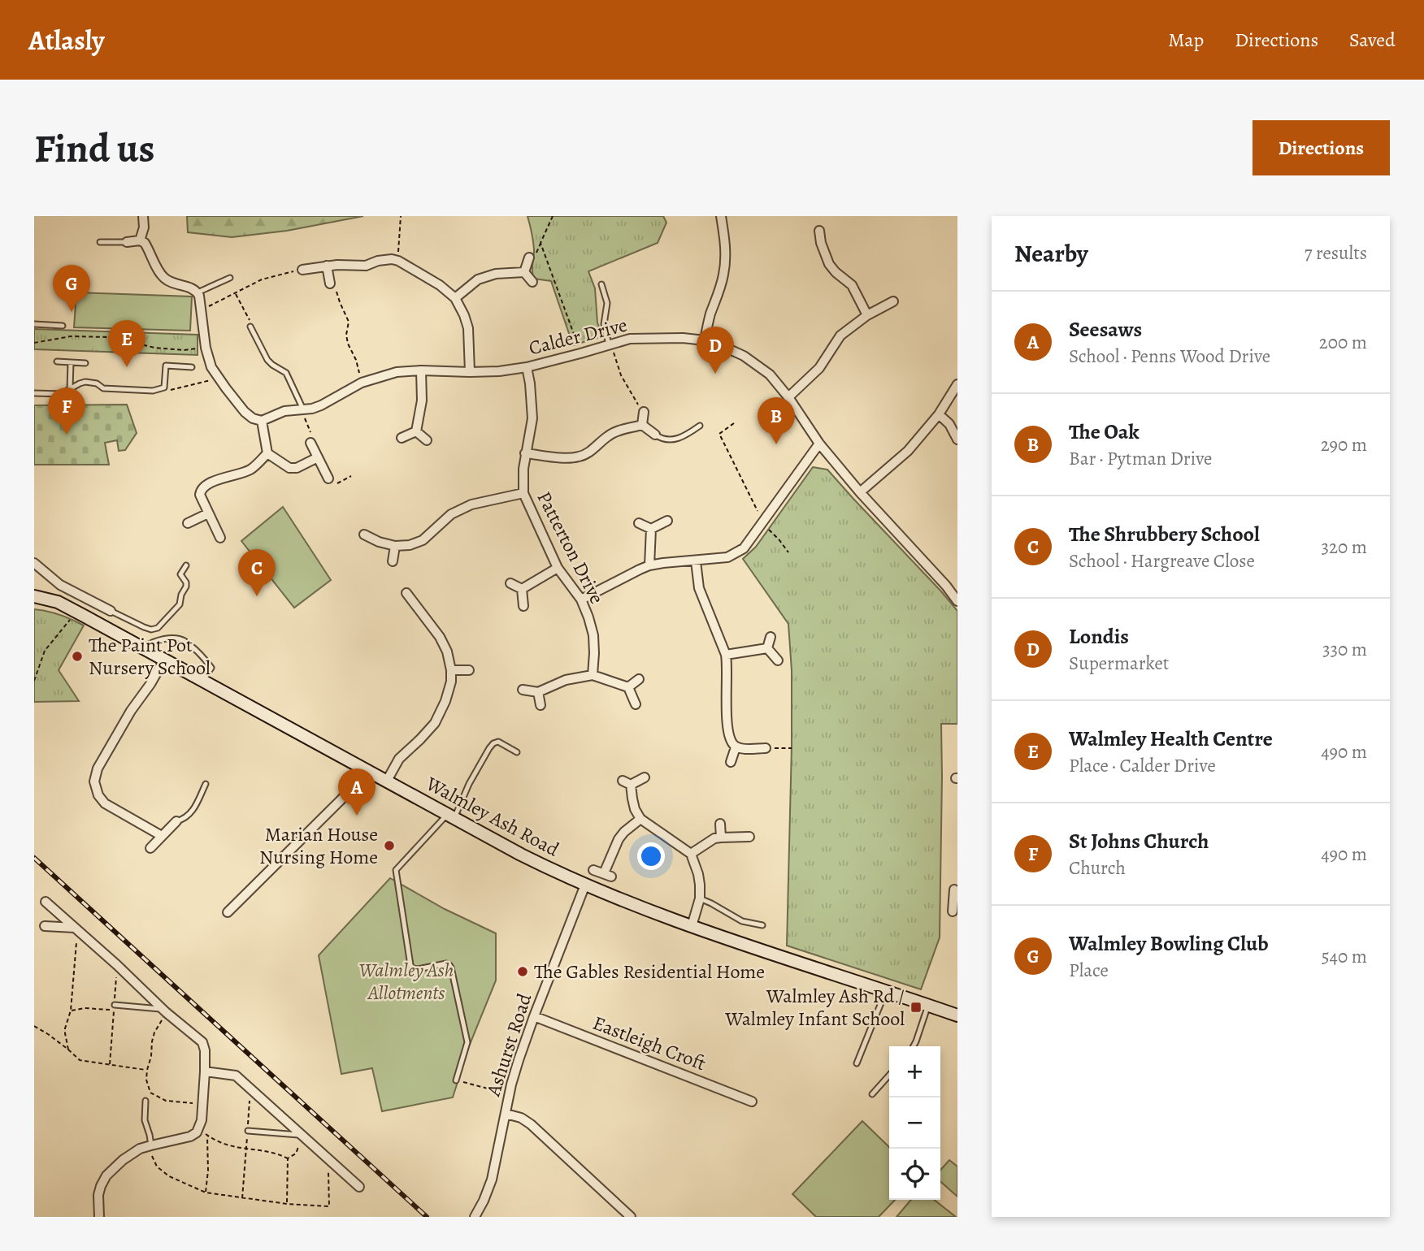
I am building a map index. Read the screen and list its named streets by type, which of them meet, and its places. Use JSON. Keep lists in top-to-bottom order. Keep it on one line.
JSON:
{"streets":{"street":["Calder Drive","Patterton Drive","Walmley Ash Road","Eastleigh Croft","Ashurst Road"]},"crossings":[["Calder Drive","Patterton Drive"],["Walmley Ash Road","Ashurst Road"],["Eastleigh Croft","Ashurst Road"]],"parks":["Walmley Ash Allotments"],"places":{"other":["The Paint Pot Nursery School","Marian House Nursing Home","The Gables Residential Home"],"transit":["Walmley Ash Rd / Walmley Infant School"]},"page":{"header":"Atlasly","nav":["Map","Directions","Saved"],"buttons":"Directions","title":"Find us","heading":["Nearby","7 results"],"pins":["G","E","D","F","B","C","A"],"list":[{"mark":"A","name":"Seesaws","note":"School · Penns Wood Drive","value":"200 m"},{"mark":"B","name":"The Oak","note":"Bar · Pytman Drive","value":"290 m"},{"mark":"C","name":"The Shrubbery School","note":"School · Hargreave Close","value":"320 m"},{"mark":"D","name":"Londis","note":"Supermarket","value":"330 m"},{"mark":"E","name":"Walmley Health Centre","note":"Place · Calder Drive","value":"490 m"},{"mark":"F","name":"St Johns Church","note":"Church","value":"490 m"},{"mark":"G","name":"Walmley Bowling Club","note":"Place","value":"540 m"}],"map_buttons":["+","−"]}}
